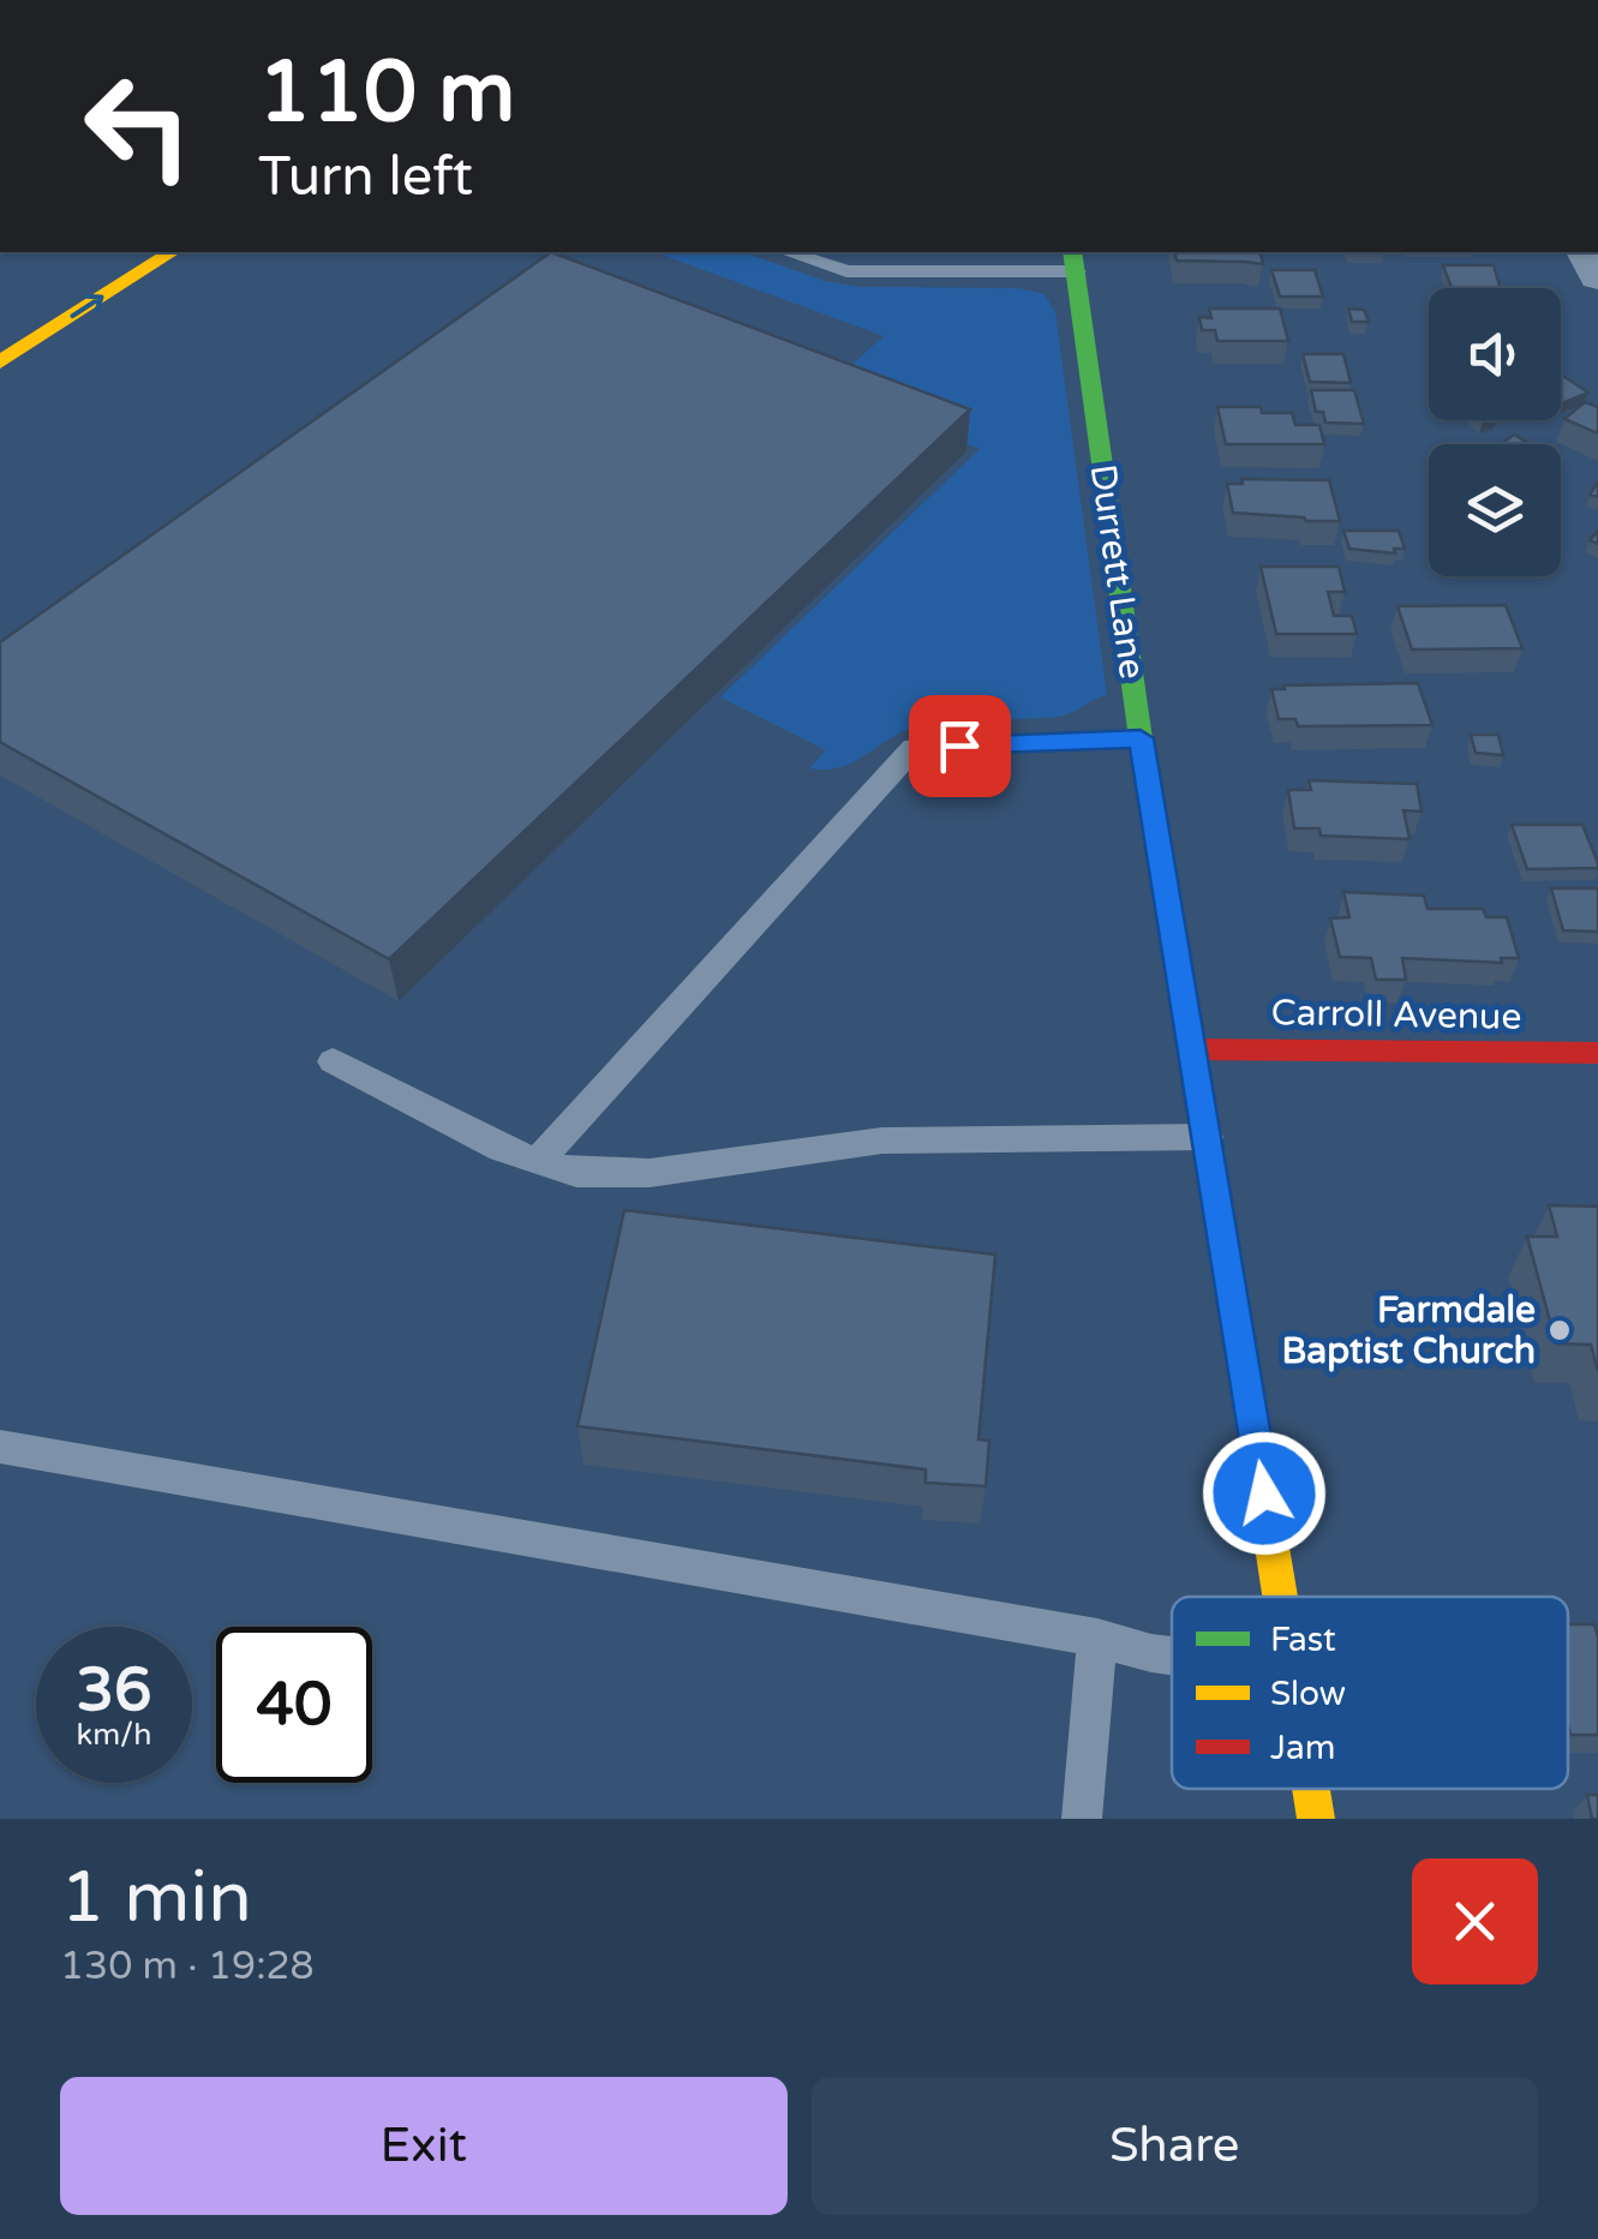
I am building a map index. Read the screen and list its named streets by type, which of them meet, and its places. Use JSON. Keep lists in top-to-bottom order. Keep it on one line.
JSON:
{"streets":{"main road":["Durrett Lane","Carroll Avenue"]},"crossings":[["Durrett Lane","Carroll Avenue"]],"places":["Farmdale Baptist Church"],"legend":["Fast","Slow","Jam"],"page":{"turn":["110 m","Turn left"],"speed":"36 km/h","limit":"40","heading":["1 min","130 m · 19:28"],"buttons":["Exit","Share"]}}
